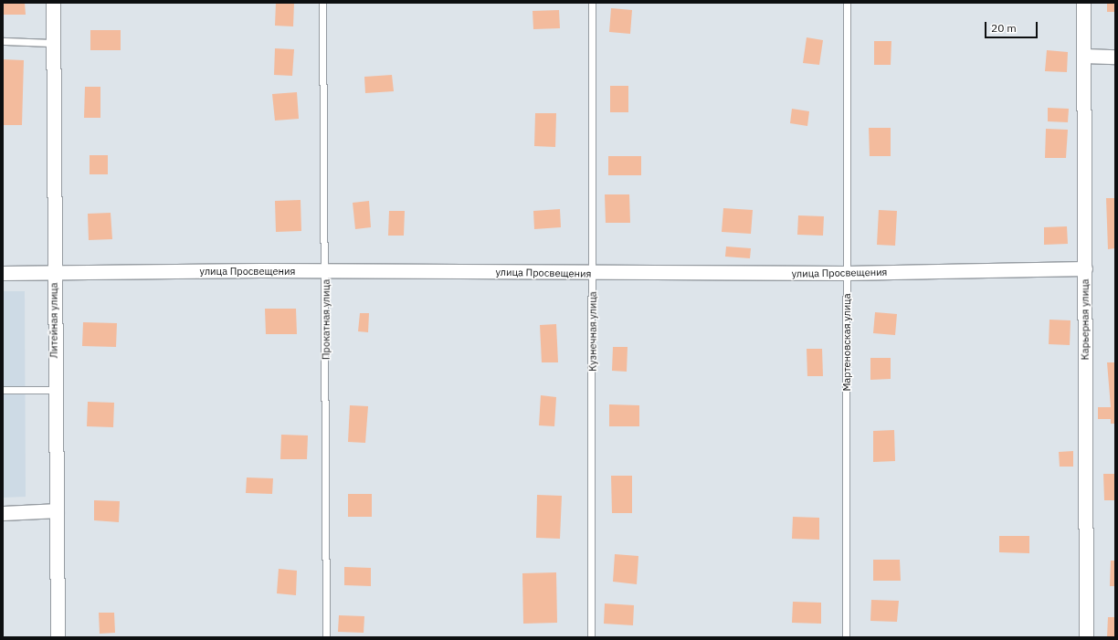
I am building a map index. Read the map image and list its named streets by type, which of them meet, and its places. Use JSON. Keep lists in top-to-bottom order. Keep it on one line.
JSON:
{"streets":{"street":["улица Просвещения","Карьерная улица","Литейная улица"],"lane":["Прокатная улица","Кузнечная улица","Мартеновская улица"]},"crossings":[["улица Просвещения","Прокатная улица"],["улица Просвещения","Карьерная улица"],["улица Просвещения","Литейная улица"],["улица Просвещения","Кузнечная улица"],["улица Просвещения","Мартеновская улица"]],"scale_bar":"20 m"}
